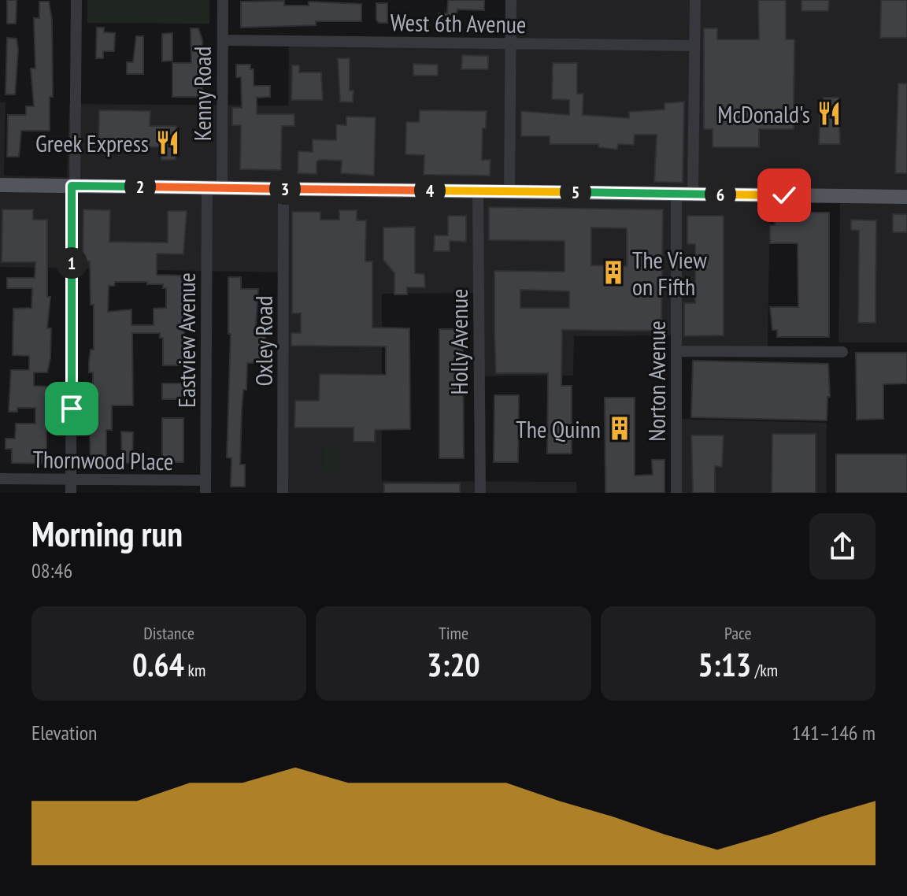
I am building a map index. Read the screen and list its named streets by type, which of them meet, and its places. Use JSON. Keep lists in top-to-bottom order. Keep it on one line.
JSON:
{"streets":{"street":["West 6th Avenue","Kenny Road","Eastview Avenue","Oxley Road","Holly Avenue","Norton Avenue","Thornwood Place"]},"crossings":[["West 6th Avenue","Kenny Road"],["Kenny Road","Eastview Avenue"],["Eastview Avenue","Thornwood Place"]],"places":{"restaurant":["McDonald's","Greek Express"],"building":["The View on Fifth","The Quinn"]},"page":{"pins":["2","3","4","5","6","1"],"heading":["Morning run","08:46"],"stats":[["Distance","0.64 km"],["Time","3:20"],["Pace","5:13 /km"]],"chart":["Elevation","141–146 m"]}}
